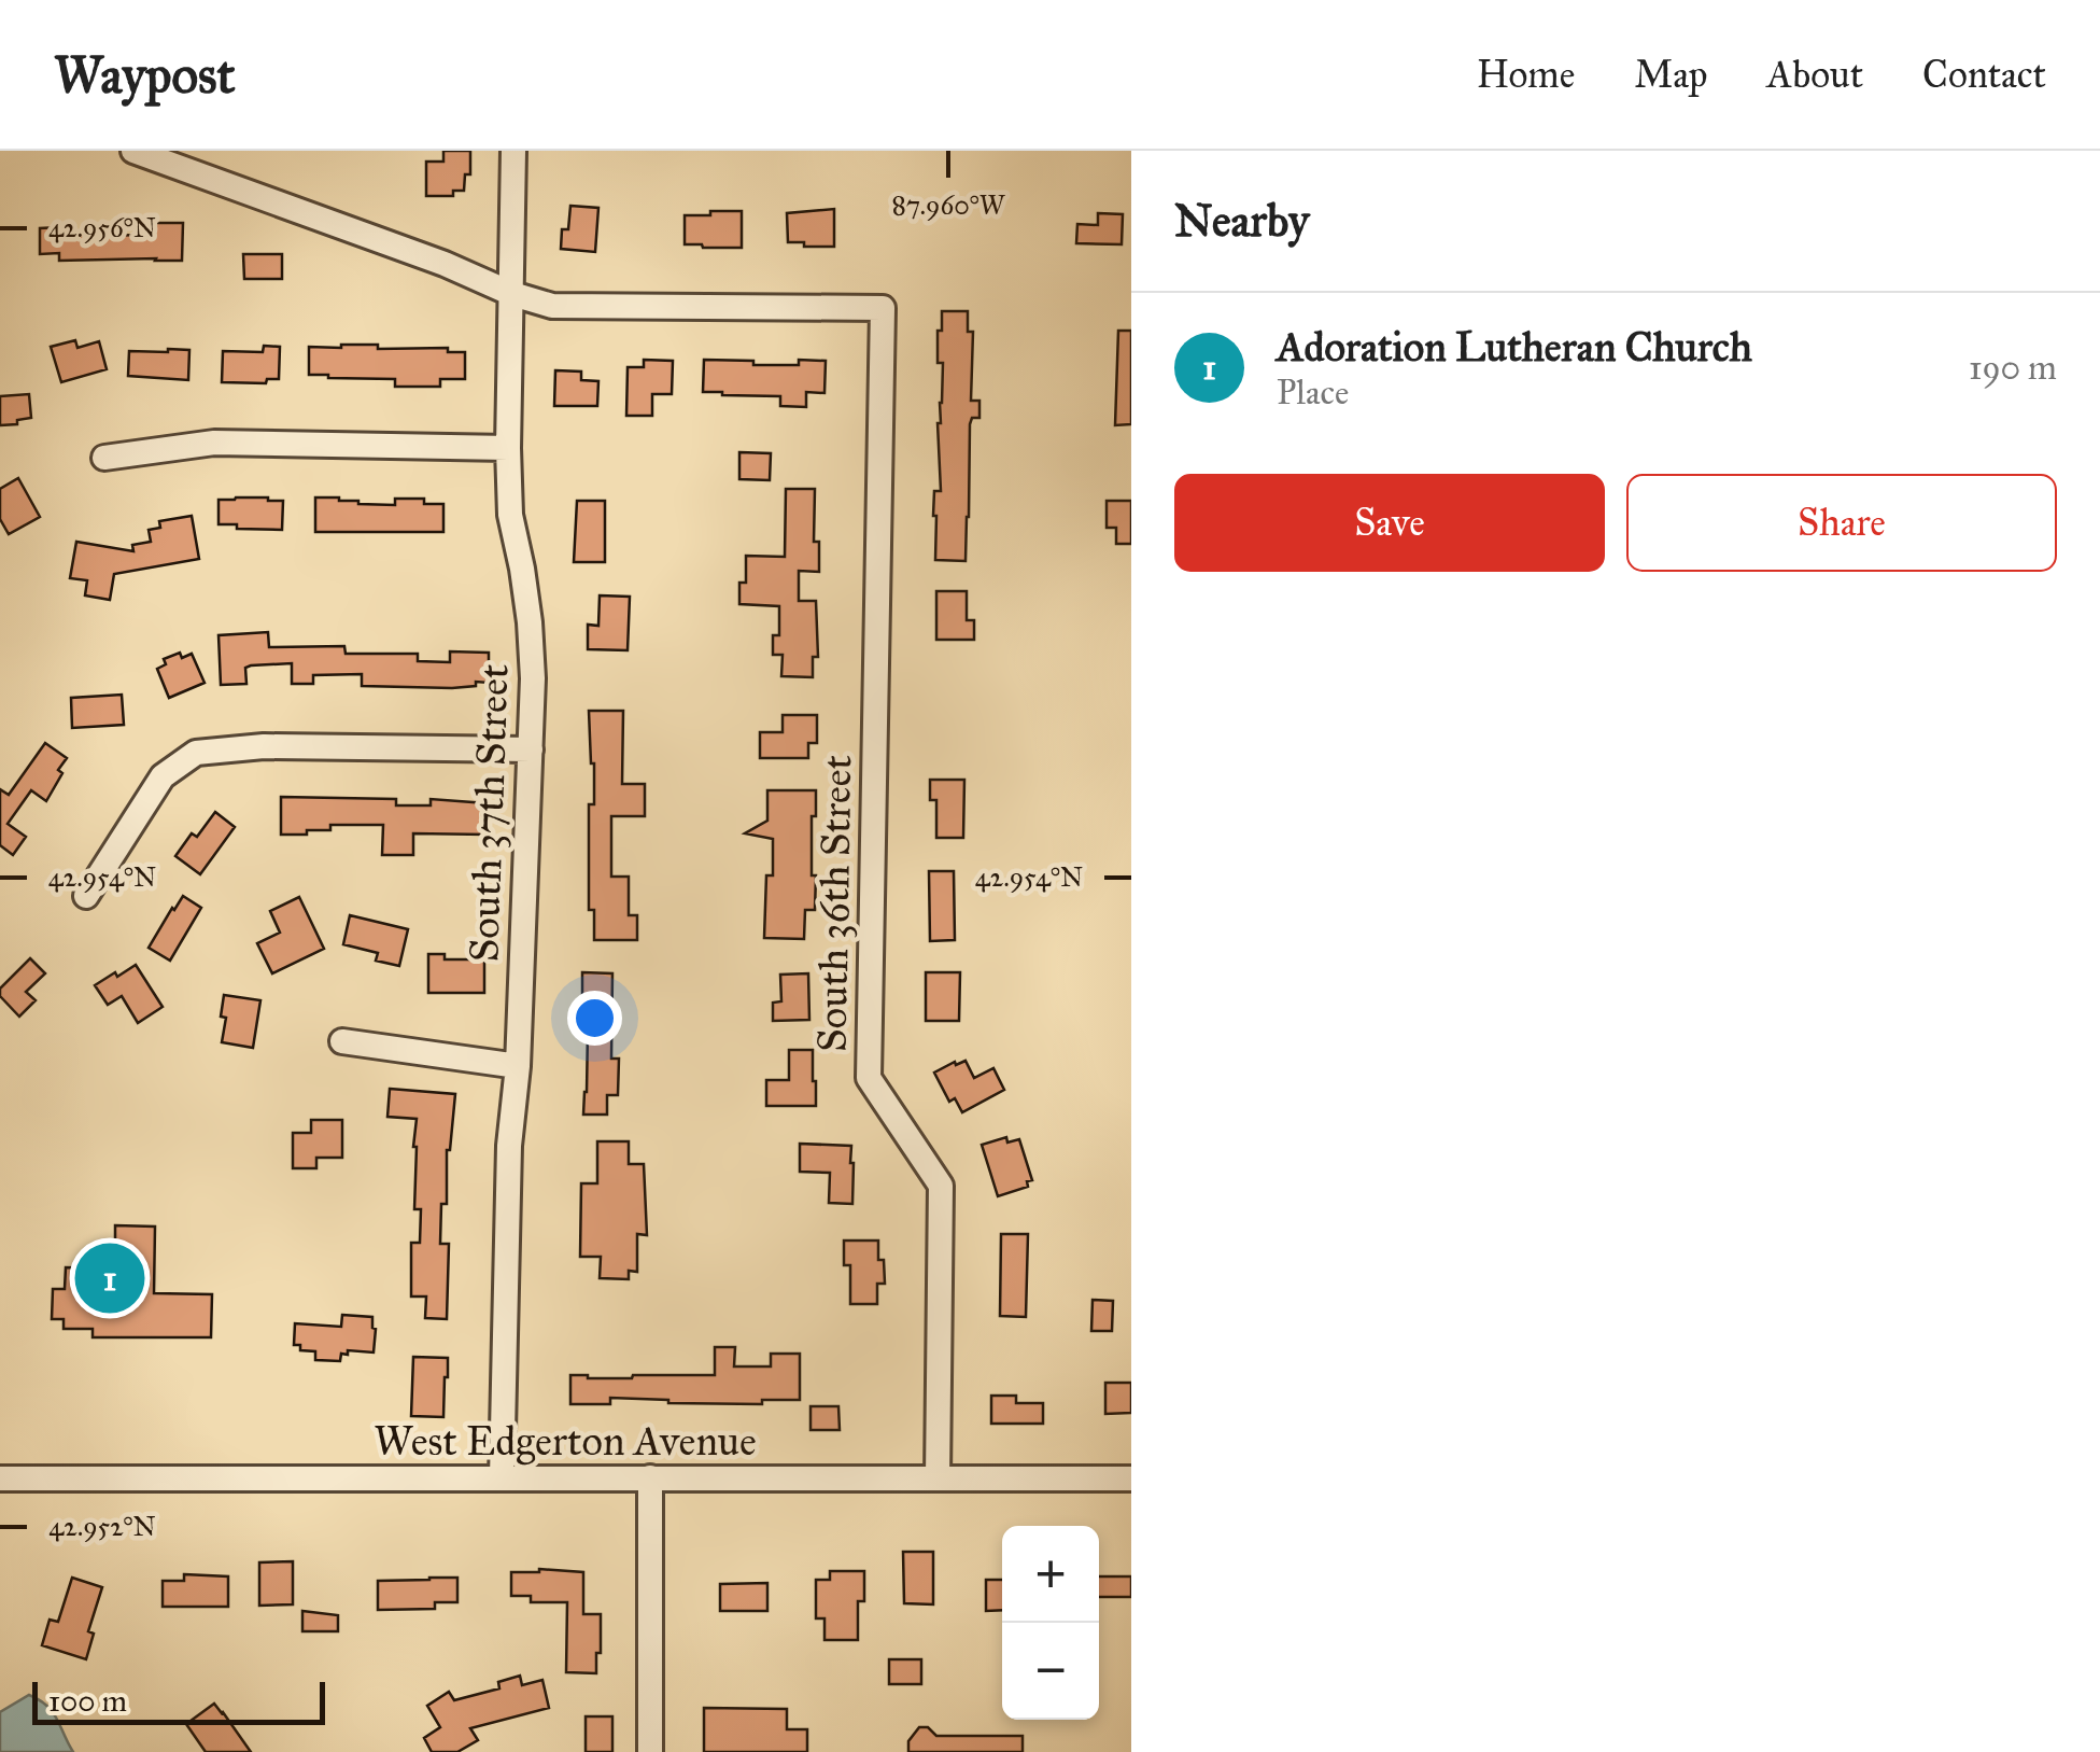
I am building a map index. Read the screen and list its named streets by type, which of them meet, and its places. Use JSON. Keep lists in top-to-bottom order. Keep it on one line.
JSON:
{"streets":{"street":["South 37th Street","South 36th Street","West Edgerton Avenue"]},"crossings":[["South 37th Street","South 36th Street"],["South 37th Street","West Edgerton Avenue"],["South 36th Street","West Edgerton Avenue"]],"scale_bar":"100 m","page":{"header":"Waypost","nav":["Home","Map","About","Contact"],"heading":"Nearby","list":[{"mark":"1","name":"Adoration Lutheran Church","note":"Place","value":"190 m"}],"buttons":["Save","Share"],"pins":"1","map_buttons":["+","−"],"scale":"100 m"},"coordinates":["87.960°W","42.956°N","42.954°N","42.952°N"]}
